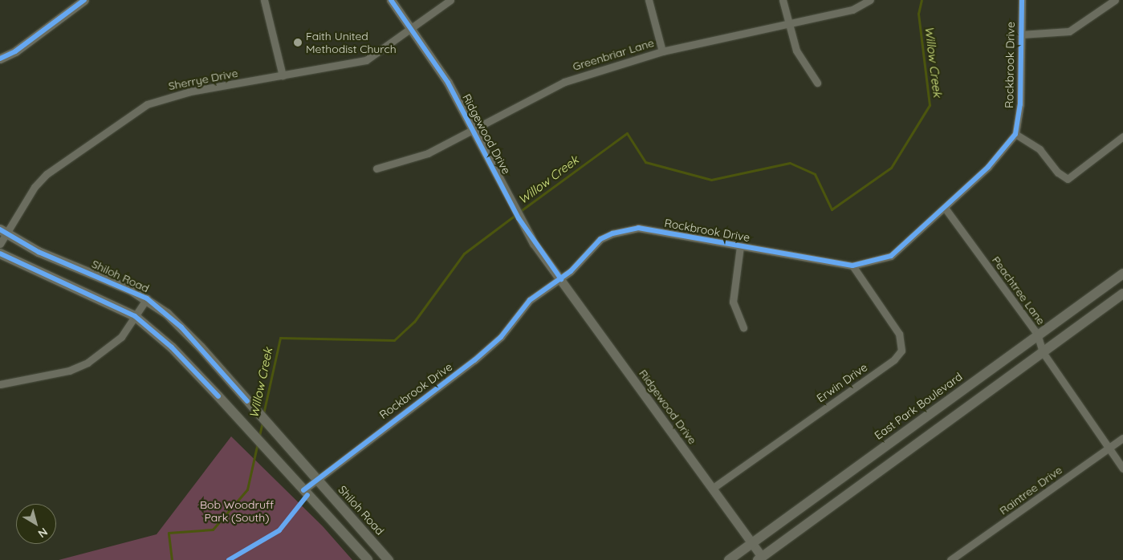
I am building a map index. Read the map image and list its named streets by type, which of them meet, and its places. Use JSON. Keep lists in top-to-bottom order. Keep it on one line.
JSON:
{"streets":{"main road":["Shiloh Road","East Park Boulevard"],"street":["Greenbriar Lane","Rockbrook Drive","Sherrye Drive","Ridgewood Drive","Peachtree Lane","Erwin Drive","Raintree Drive"]},"crossings":[["Greenbriar Lane","Ridgewood Drive"],["Rockbrook Drive","Ridgewood Drive"],["Rockbrook Drive","Shiloh Road"],["Rockbrook Drive","Peachtree Lane"],["Rockbrook Drive","Erwin Drive"],["Sherrye Drive","Ridgewood Drive"],["Sherrye Drive","Shiloh Road"],["Ridgewood Drive","Erwin Drive"],["Ridgewood Drive","East Park Boulevard"],["Peachtree Lane","East Park Boulevard"],["Peachtree Lane","Raintree Drive"]],"water":["Willow Creek"],"parks":["Bob Woodruff Park (South)"],"places":["Faith United Methodist Church"],"north":"bottom right"}
